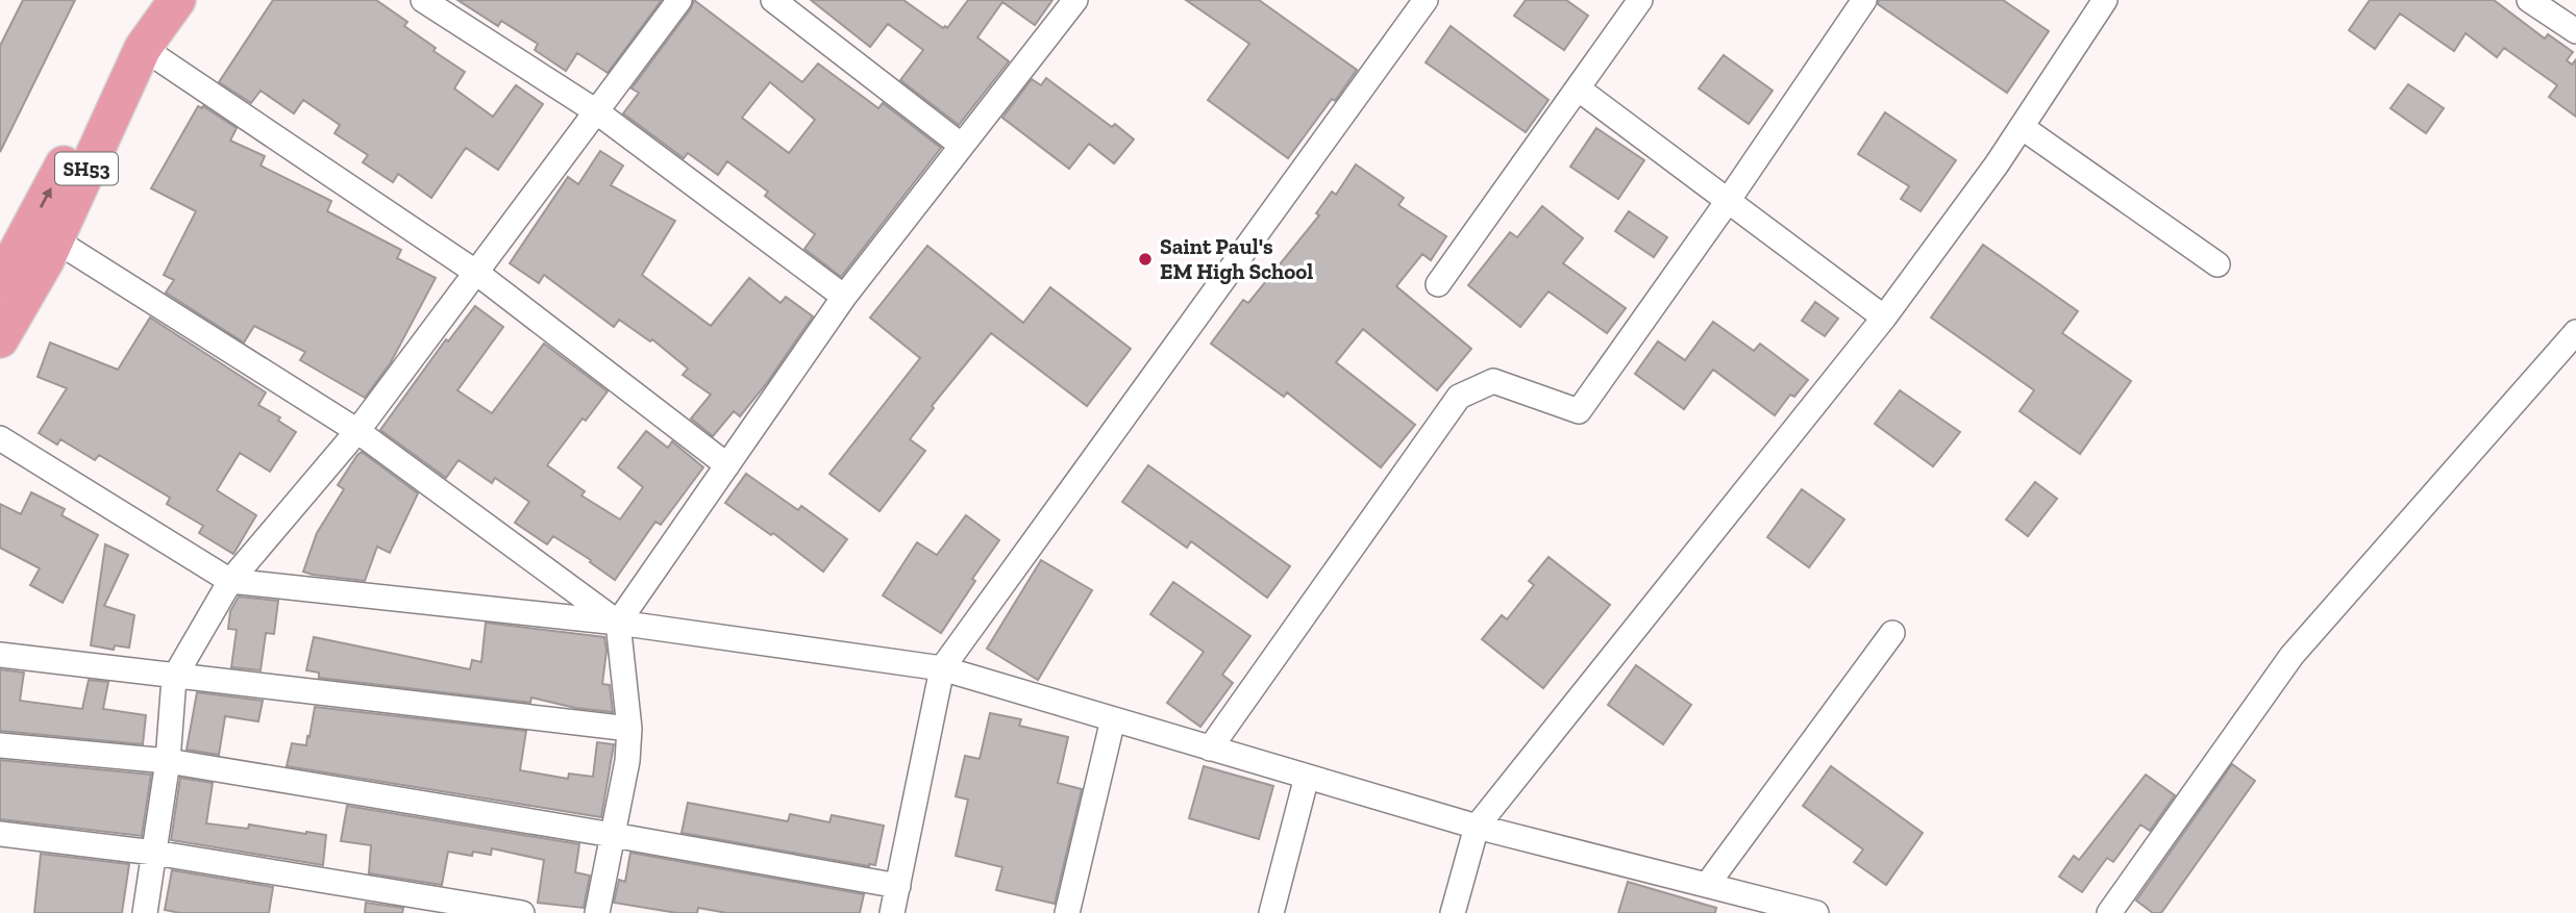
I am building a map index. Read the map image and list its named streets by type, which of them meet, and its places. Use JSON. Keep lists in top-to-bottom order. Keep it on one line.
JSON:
{"streets":{"main road":["SH53"]},"places":["Saint Paul's EM High School"]}
